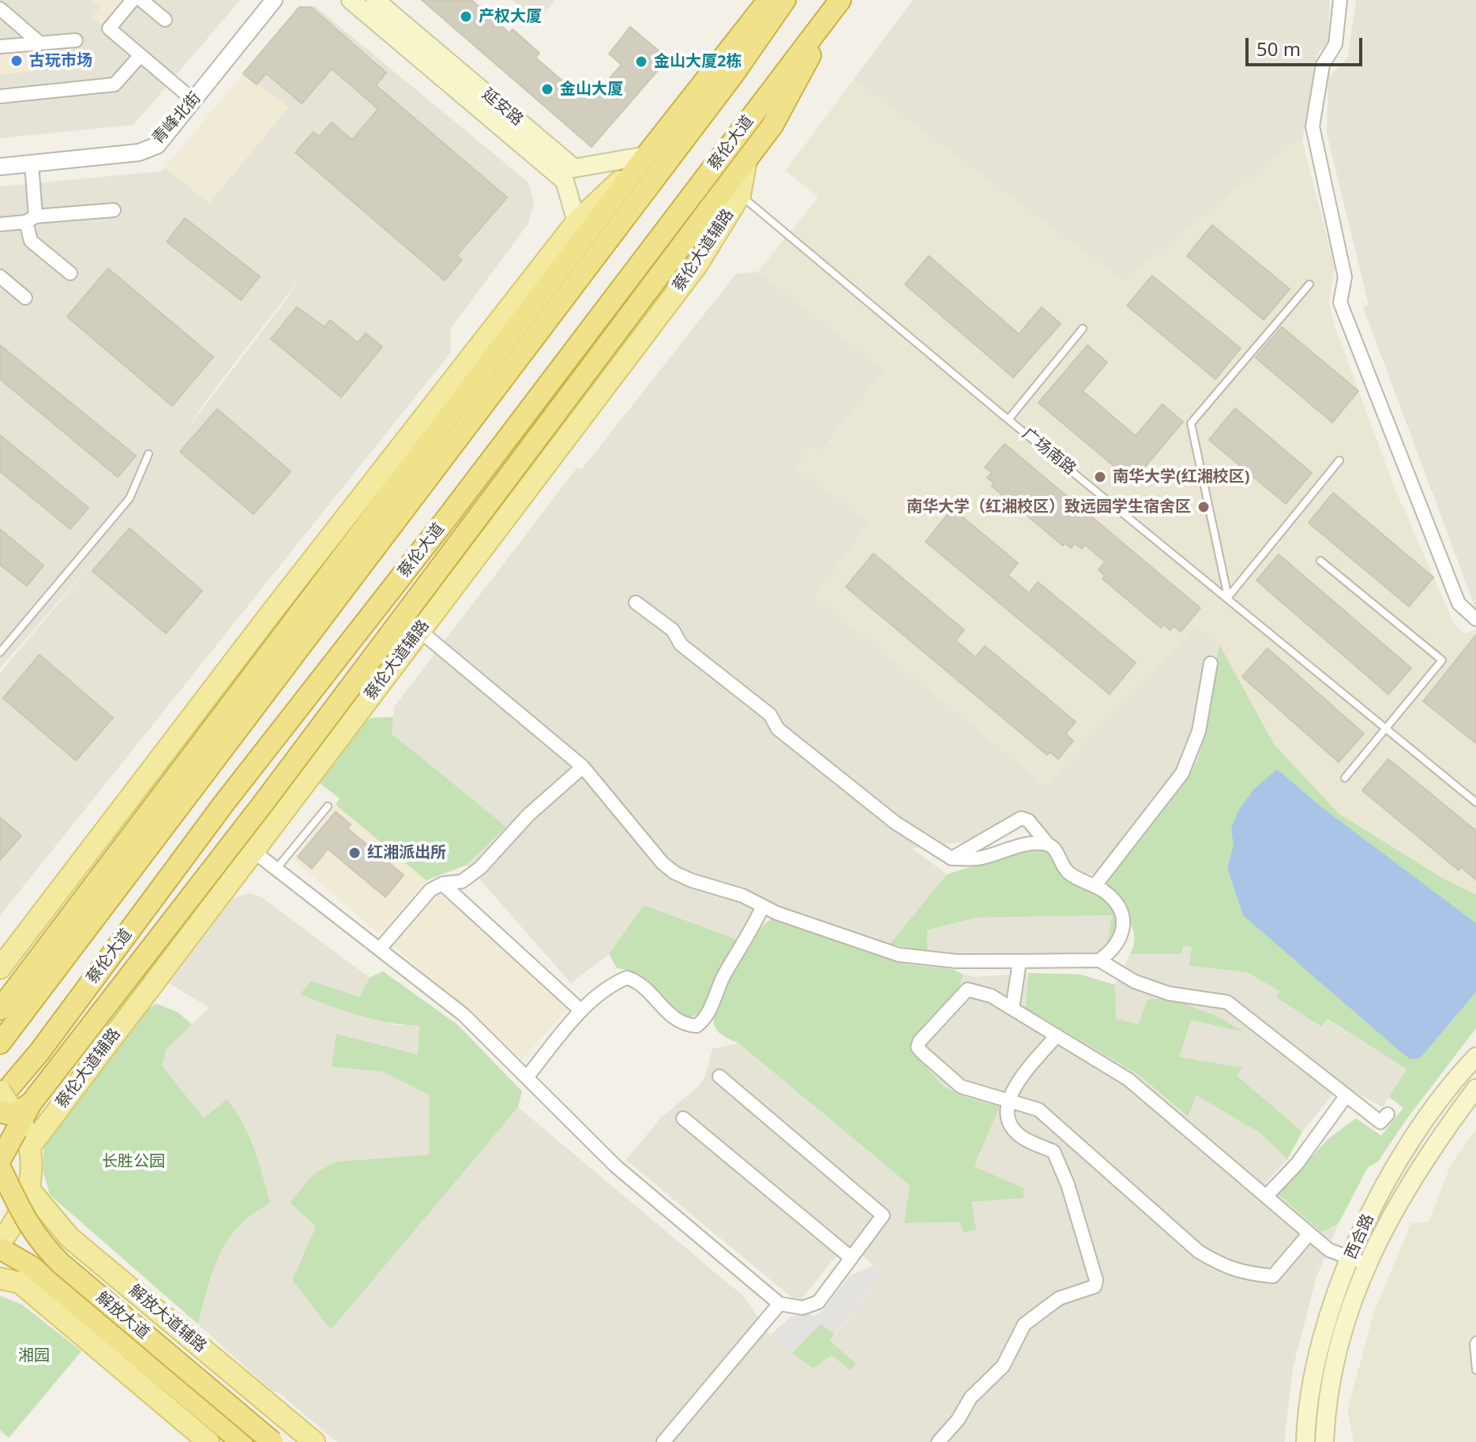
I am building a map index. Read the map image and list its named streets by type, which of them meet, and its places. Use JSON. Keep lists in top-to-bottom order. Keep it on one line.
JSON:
{"streets":{"highway":["蔡伦大道","解放大道"],"main road":["延安路","蔡伦大道辅路","西合路","解放大道辅路"],"street":["青峰北街"],"lane":["广场南路"]},"crossings":[["蔡伦大道辅路","广场南路"]],"parks":["长胜公园","湘园"],"places":["产权大厦","古玩市场","金山大厦2栋","金山大厦","南华大学(红湘校区)","南华大学（红湘校区）致远园学生宿舍区","红湘派出所"],"scale_bar":"50 m"}
